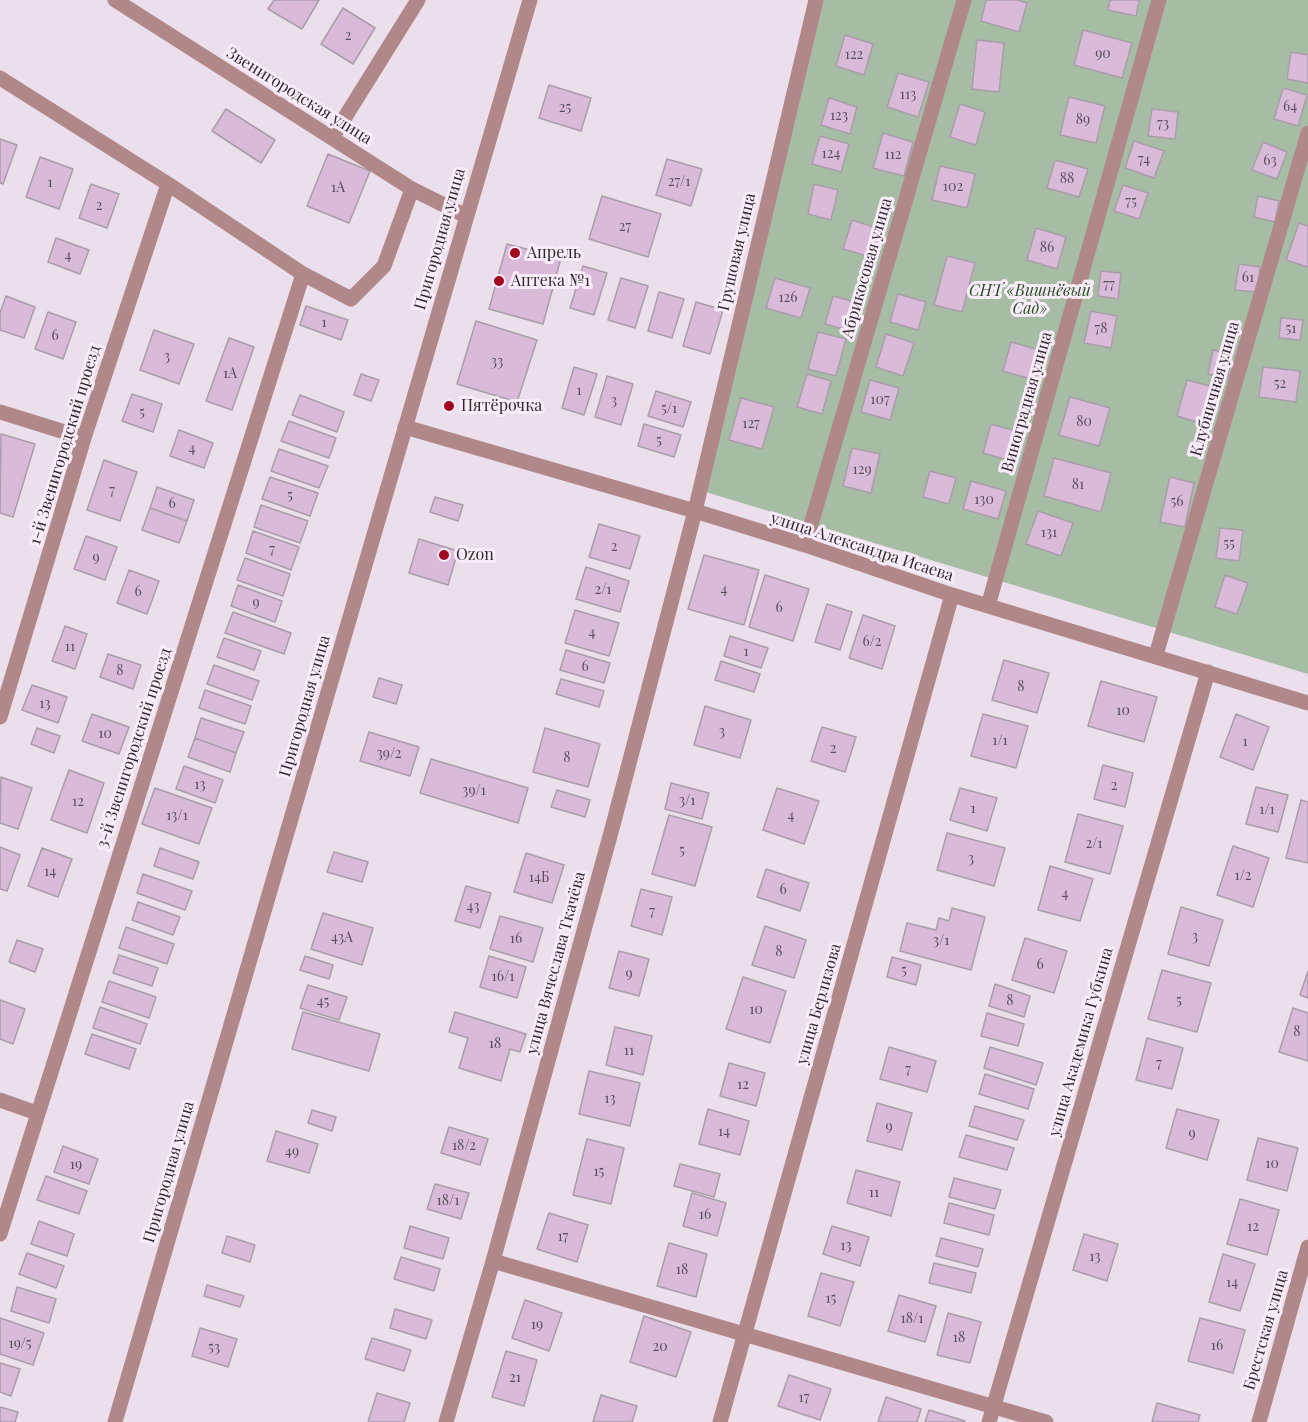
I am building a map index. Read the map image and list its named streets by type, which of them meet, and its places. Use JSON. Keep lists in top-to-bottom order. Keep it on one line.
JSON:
{"streets":{"street":["Звенигородская улица","Пригородная улица","Грушовая улица","Абрикосовая улица","Клубничная улица","Виноградная улица","1-й Звенигородский проезд","улица Александра Исаева","3-й Звенигородский проезд","улица Вячеслава Ткачёва","улица Берлизова","улица Академика Губкина","Брестская улица"]},"crossings":[["Звенигородская улица","Пригородная улица"],["Пригородная улица","улица Александра Исаева"],["Грушовая улица","улица Александра Исаева"],["Грушовая улица","улица Вячеслава Ткачёва"],["Абрикосовая улица","улица Александра Исаева"],["Клубничная улица","улица Александра Исаева"],["Виноградная улица","улица Александра Исаева"],["улица Александра Исаева","улица Вячеслава Ткачёва"],["улица Александра Исаева","улица Берлизова"],["улица Александра Исаева","улица Академика Губкина"]],"parks":["СНТ «Вишнёвый Cад»"],"places":["Апрель","Аптека №1","Пятёрочка","Ozon"],"house_numbers":["2","90","122","113","64","25","123","89","73","124","112","74","63","88","27/1","1","102","1А","75","2","27","86","4","61","77","126","1","78","51","6","3","33","1А","52","1","107","3","5/1","5","80","127","5","4","129","81","7","5","130","56","6","131","55","2","7","9","2/1","4","6","9","6","4","6/2","11","1","6","8","8","13","10","3","10","1/1","1","2","39/2","8","13","2","39/1","3/1","12","1","1/1","13/1","4","2/1","5","3","14","1/2","14Б","6","4","43","7","3","43А","16","3/1","8","6","5","9","16/1","8","5","45","10","8","18","11","7","7","12","13","9","14","9","18/2","49","10","19","15","11","18/1","16","12","17","13","13","18","14","15","18/1","19","18","19/5","16","20","53","21","17"]}
